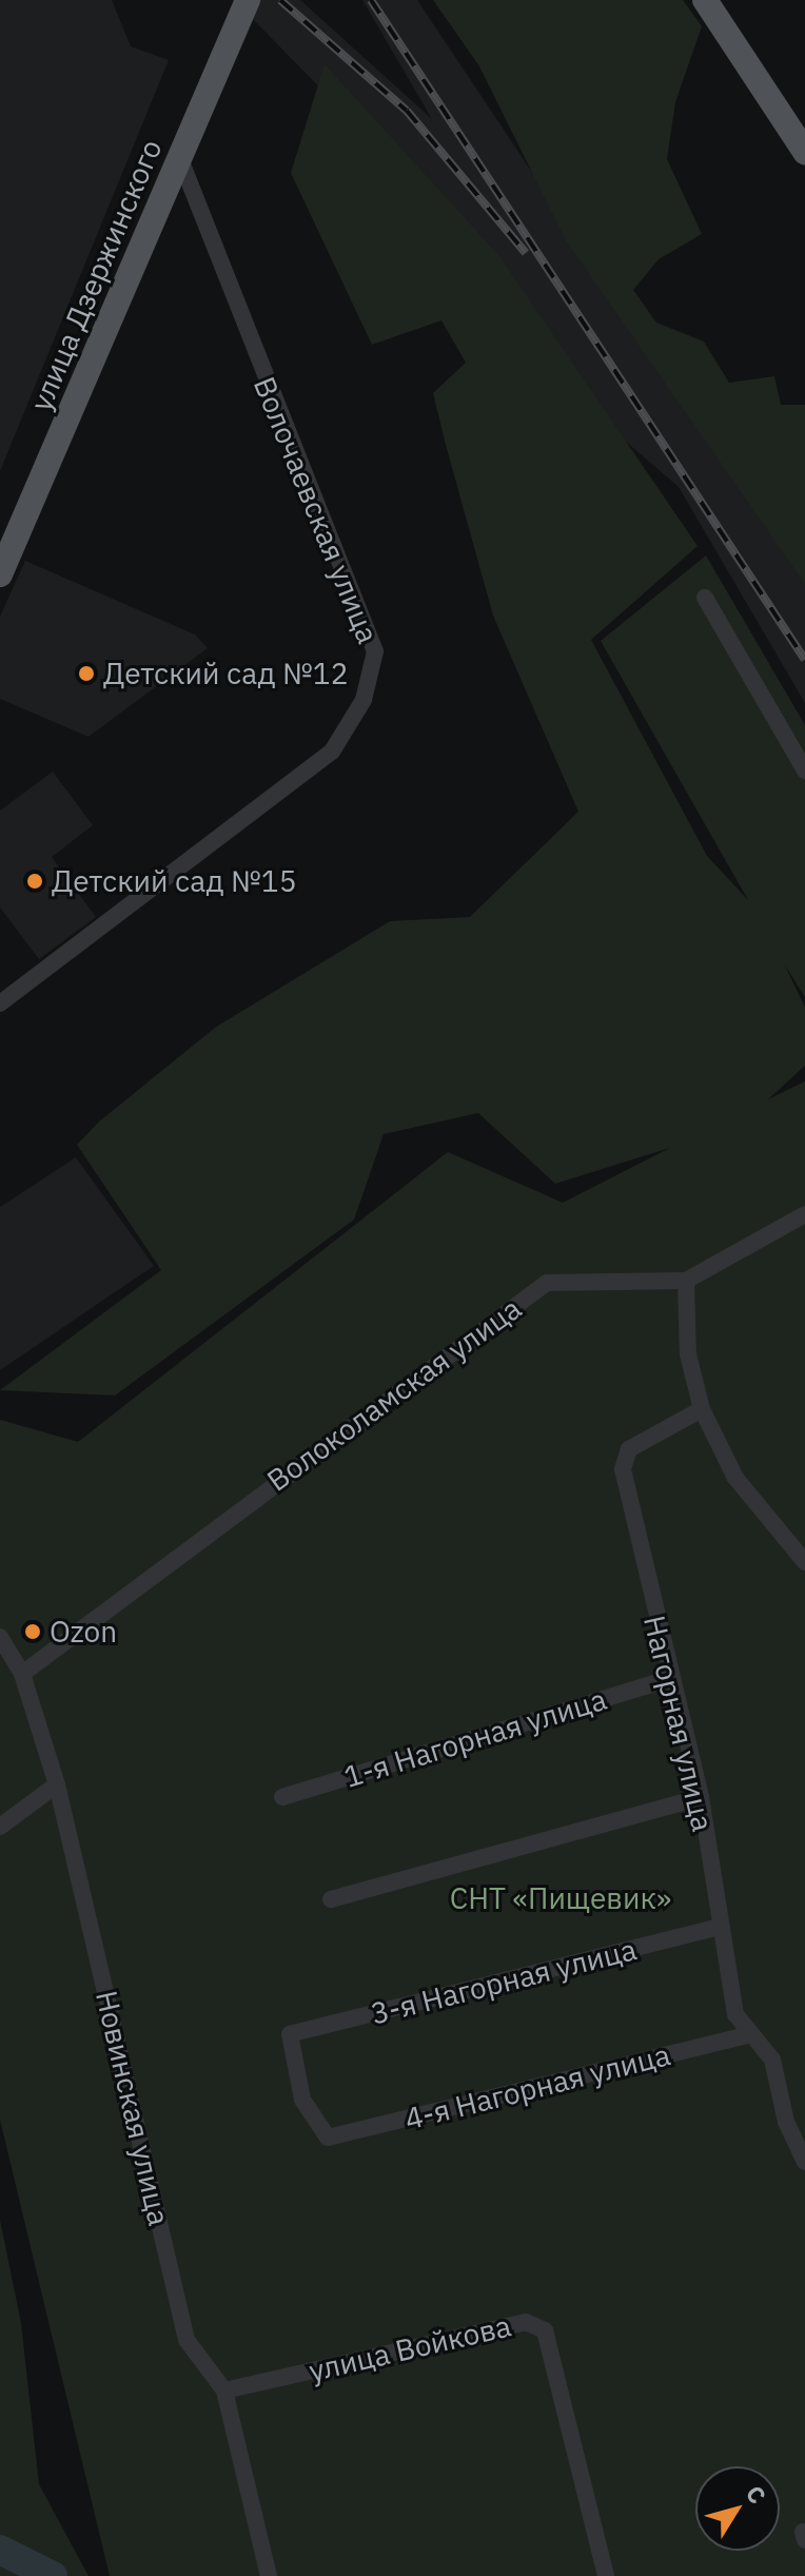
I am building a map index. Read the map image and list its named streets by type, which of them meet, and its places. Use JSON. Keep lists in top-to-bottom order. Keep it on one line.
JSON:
{"streets":{"main road":["улица Дзержинского"],"street":["Волочаевская улица","Волоколамская улица","Нагорная улица","1-я Нагорная улица","3-я Нагорная улица","4-я Нагорная улица","Новинская улица","улица Войкова"]},"crossings":[["улица Дзержинского","Волочаевская улица"],["Волоколамская улица","Новинская улица"],["Нагорная улица","1-я Нагорная улица"],["Нагорная улица","3-я Нагорная улица"],["Нагорная улица","4-я Нагорная улица"],["3-я Нагорная улица","4-я Нагорная улица"],["Новинская улица","улица Войкова"]],"parks":["СНТ «Пищевик»"],"places":["Детский сад №12","Детский сад №15","Ozon"],"north":"top right"}
